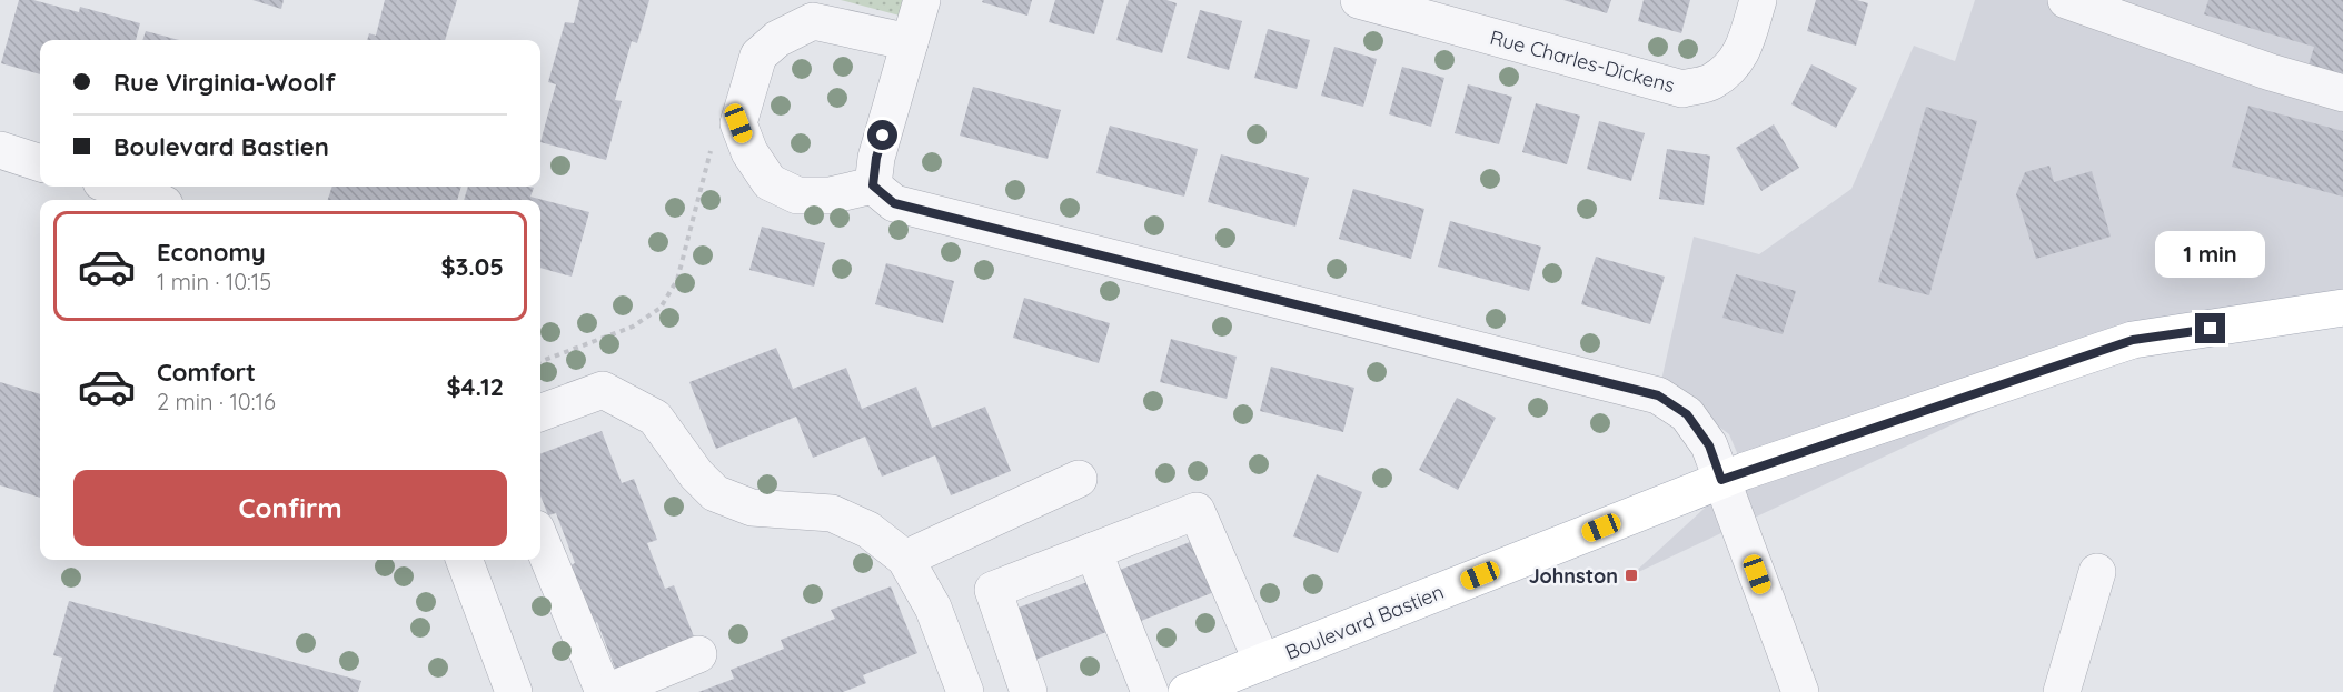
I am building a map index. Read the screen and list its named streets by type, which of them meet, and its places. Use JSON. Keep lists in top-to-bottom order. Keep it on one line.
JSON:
{"streets":{"main road":["Boulevard Bastien"],"street":["Rue Charles-Dickens"]},"places":{"transit":["Johnston"]},"page":{"banner":["Rue Virginia-Woolf","Boulevard Bastien"],"list":[{"name":"Economy","note":"1 min · 10:15","value":"$3.05"},{"name":"Comfort","note":"2 min · 10:16","value":"$4.12"}],"bubble":"1 min","buttons":"Confirm"}}
